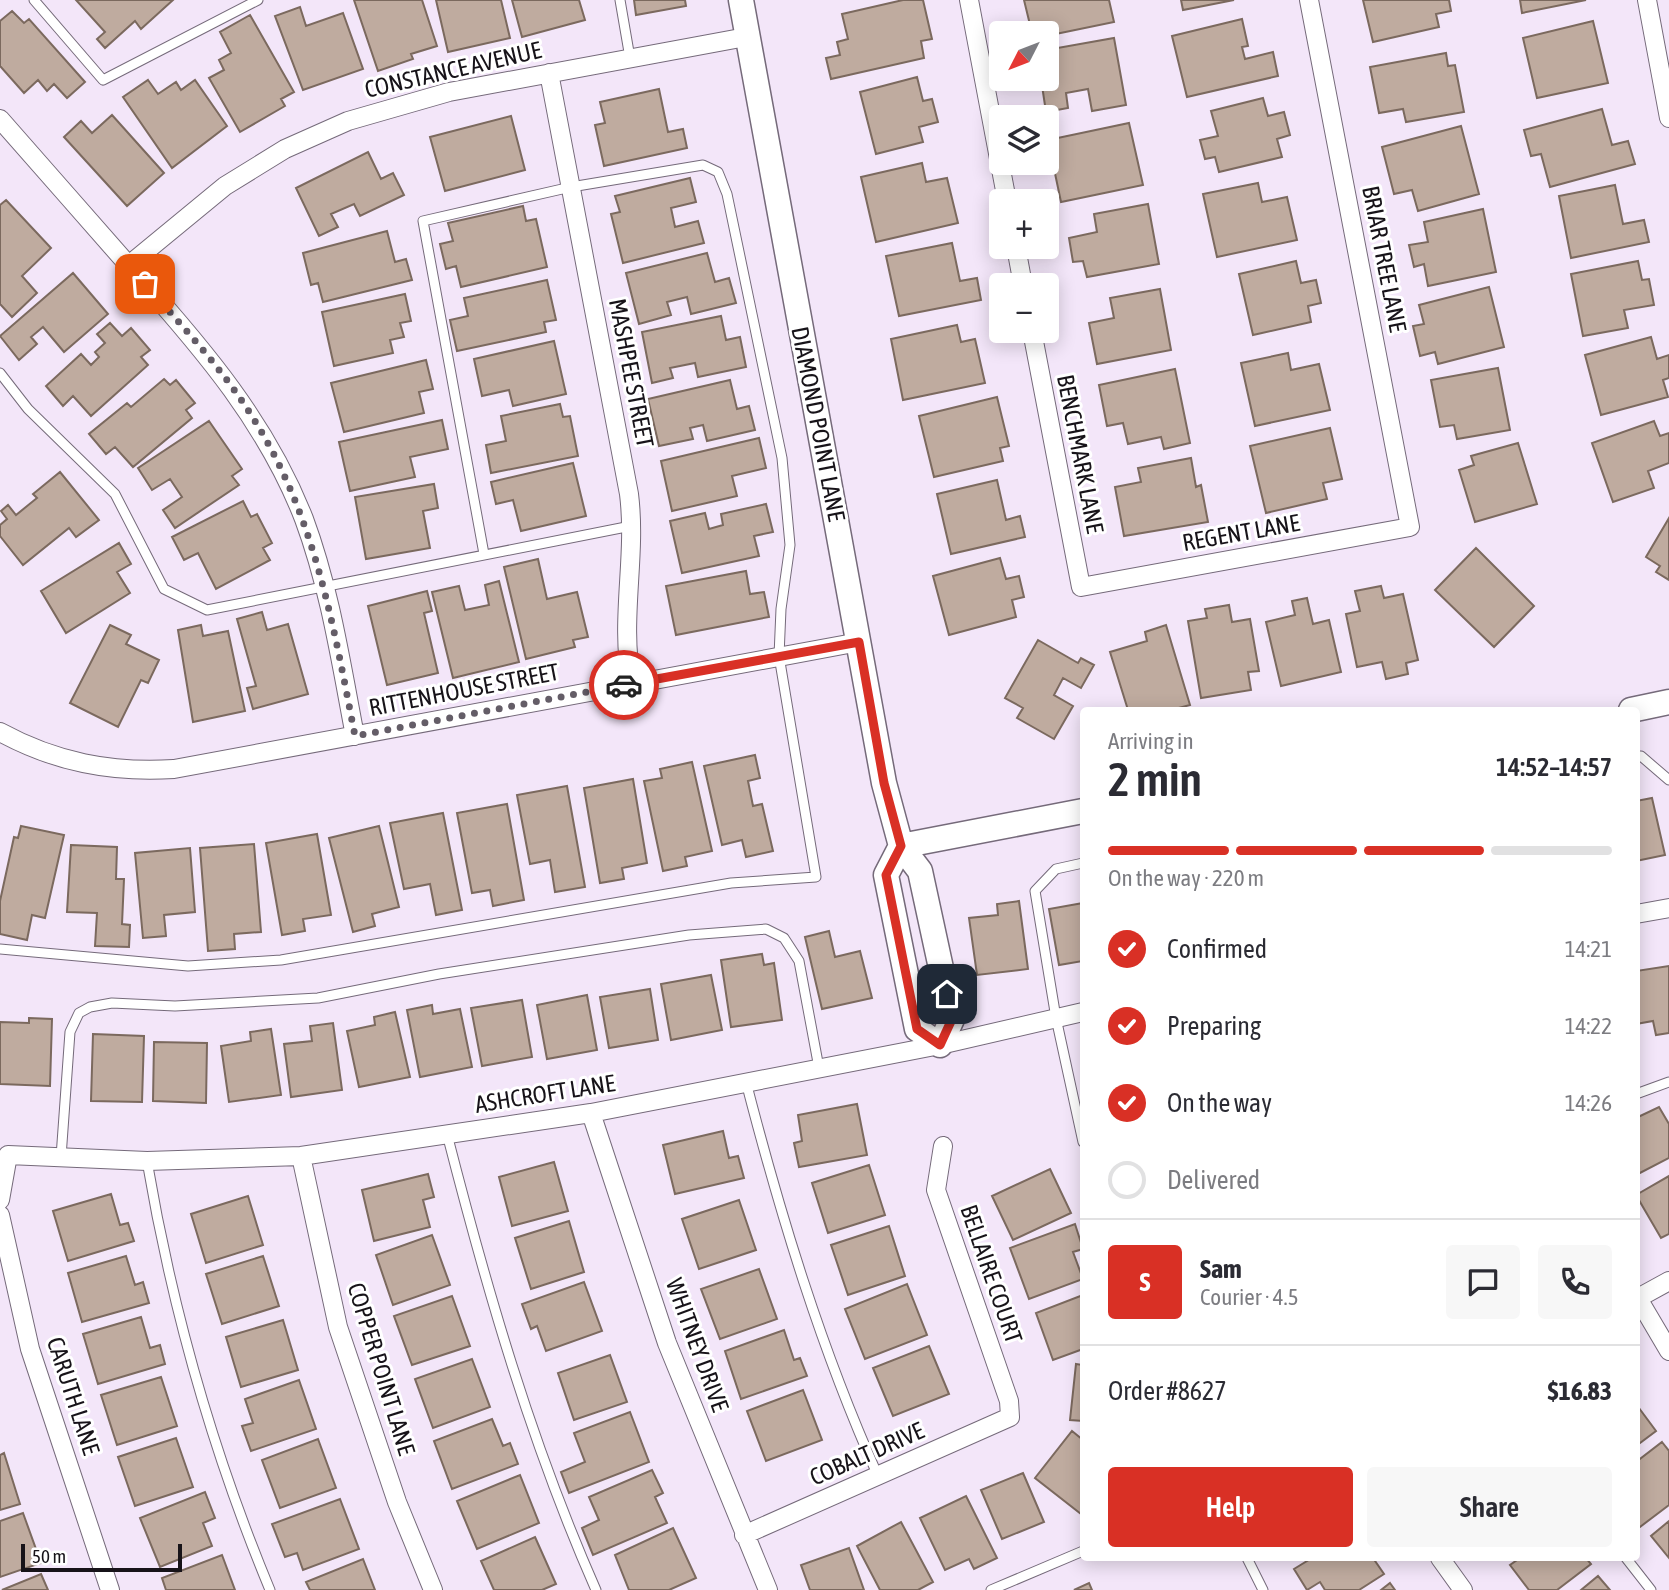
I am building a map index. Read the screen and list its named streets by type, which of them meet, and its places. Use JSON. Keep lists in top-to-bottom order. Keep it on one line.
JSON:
{"streets":{"street":["CONSTANCE AVENUE","BRIAR TREE LANE","MASHPEE STREET","DIAMOND POINT LANE","BENCHMARK LANE","REGENT LANE","RITTENHOUSE STREET","ASHCROFT LANE","BELLAIRE COURT","WHITNEY DRIVE","COPPER POINT LANE","CARUTH LANE","COBALT DRIVE"]},"crossings":[["CONSTANCE AVENUE","MASHPEE STREET"],["CONSTANCE AVENUE","DIAMOND POINT LANE"],["BRIAR TREE LANE","REGENT LANE"],["MASHPEE STREET","RITTENHOUSE STREET"],["DIAMOND POINT LANE","RITTENHOUSE STREET"],["DIAMOND POINT LANE","ASHCROFT LANE"],["BENCHMARK LANE","REGENT LANE"],["ASHCROFT LANE","WHITNEY DRIVE"],["ASHCROFT LANE","COPPER POINT LANE"],["BELLAIRE COURT","COBALT DRIVE"],["WHITNEY DRIVE","COBALT DRIVE"]],"scale_bar":"50 m","north":"bottom left","page":{"map_buttons":["+","−"],"heading":["2 min","Arriving in","14:52–14:57"],"panel":["Sam","Courier · 4.5","Order #8627","$16.83"],"bar":"On the way · 220 m","list":[["Confirmed","14:21"],["Preparing","14:22"],["On the way","14:26"],"Delivered"],"round":"S","buttons":["Help","Share"],"scale":"50 m"}}
